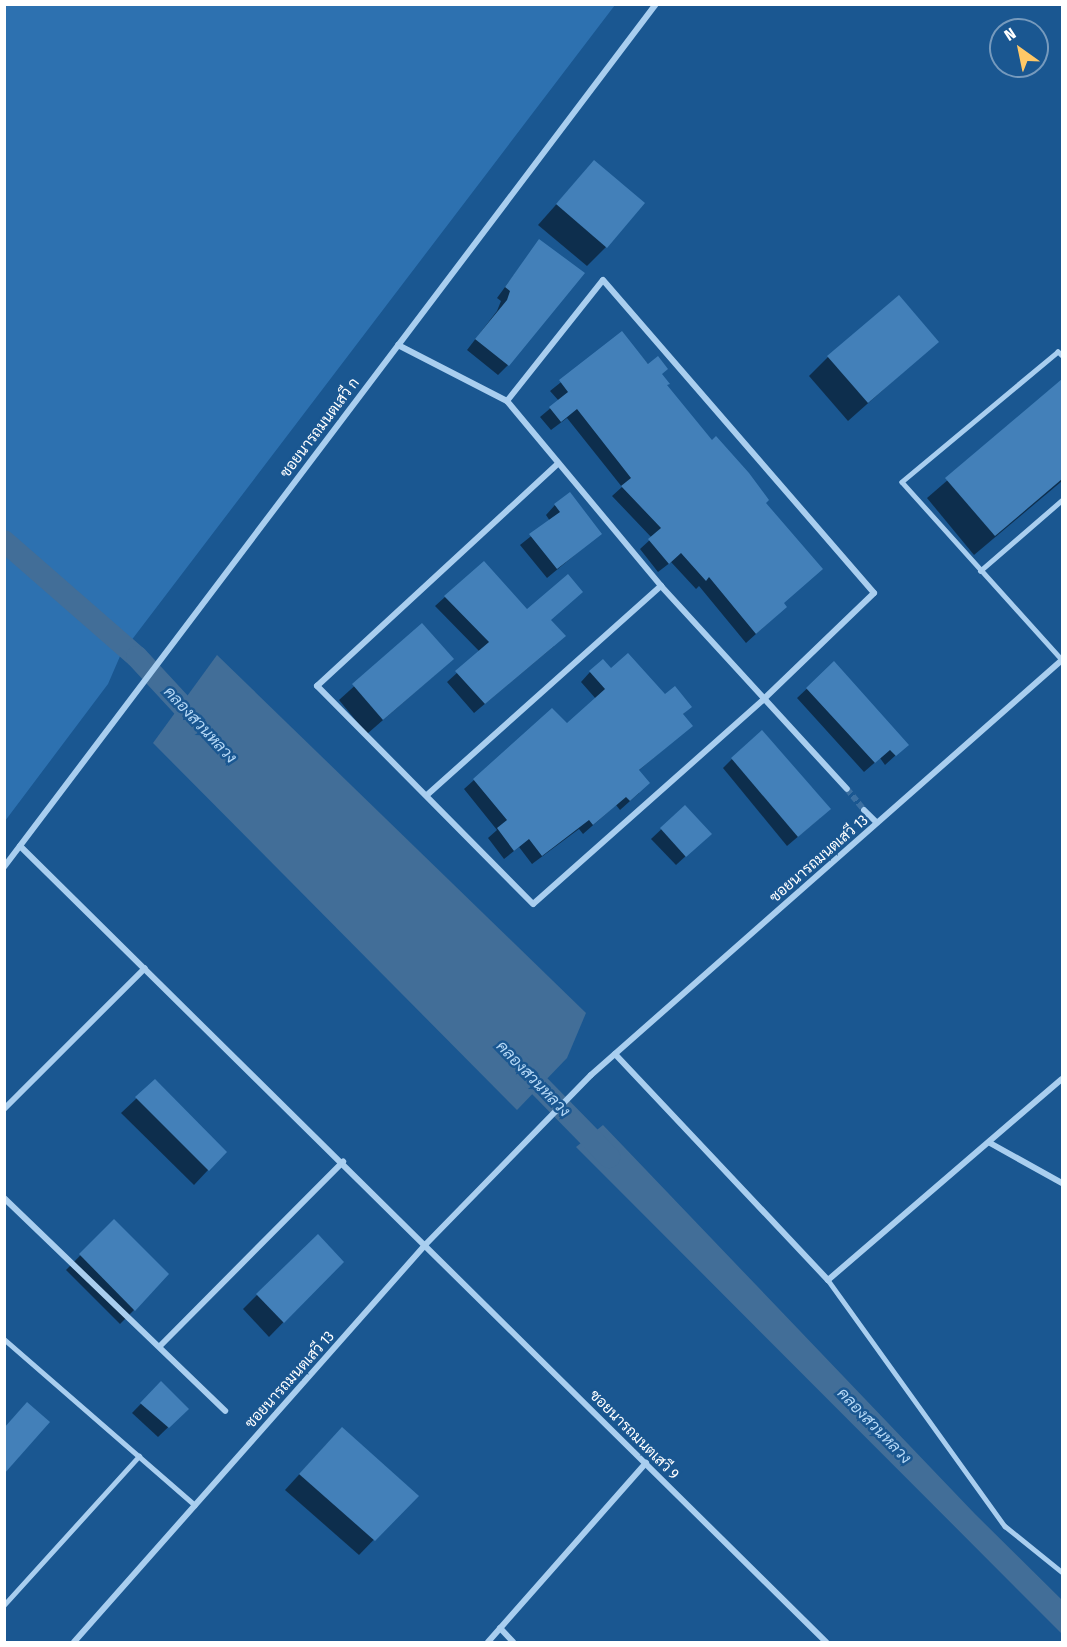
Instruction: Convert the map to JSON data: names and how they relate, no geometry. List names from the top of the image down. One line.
{"streets":{"street":["ซอยนารถมนตเสวี ก","ซอยนารถมนตเสวี 13","ซอยนารถมนตเสวี 9"]},"crossings":[["ซอยนารถมนตเสวี ก","ซอยนารถมนตเสวี 9"],["ซอยนารถมนตเสวี 13","ซอยนารถมนตเสวี 9"]],"water":["คลองสวนหลวง"],"north":"top left"}
